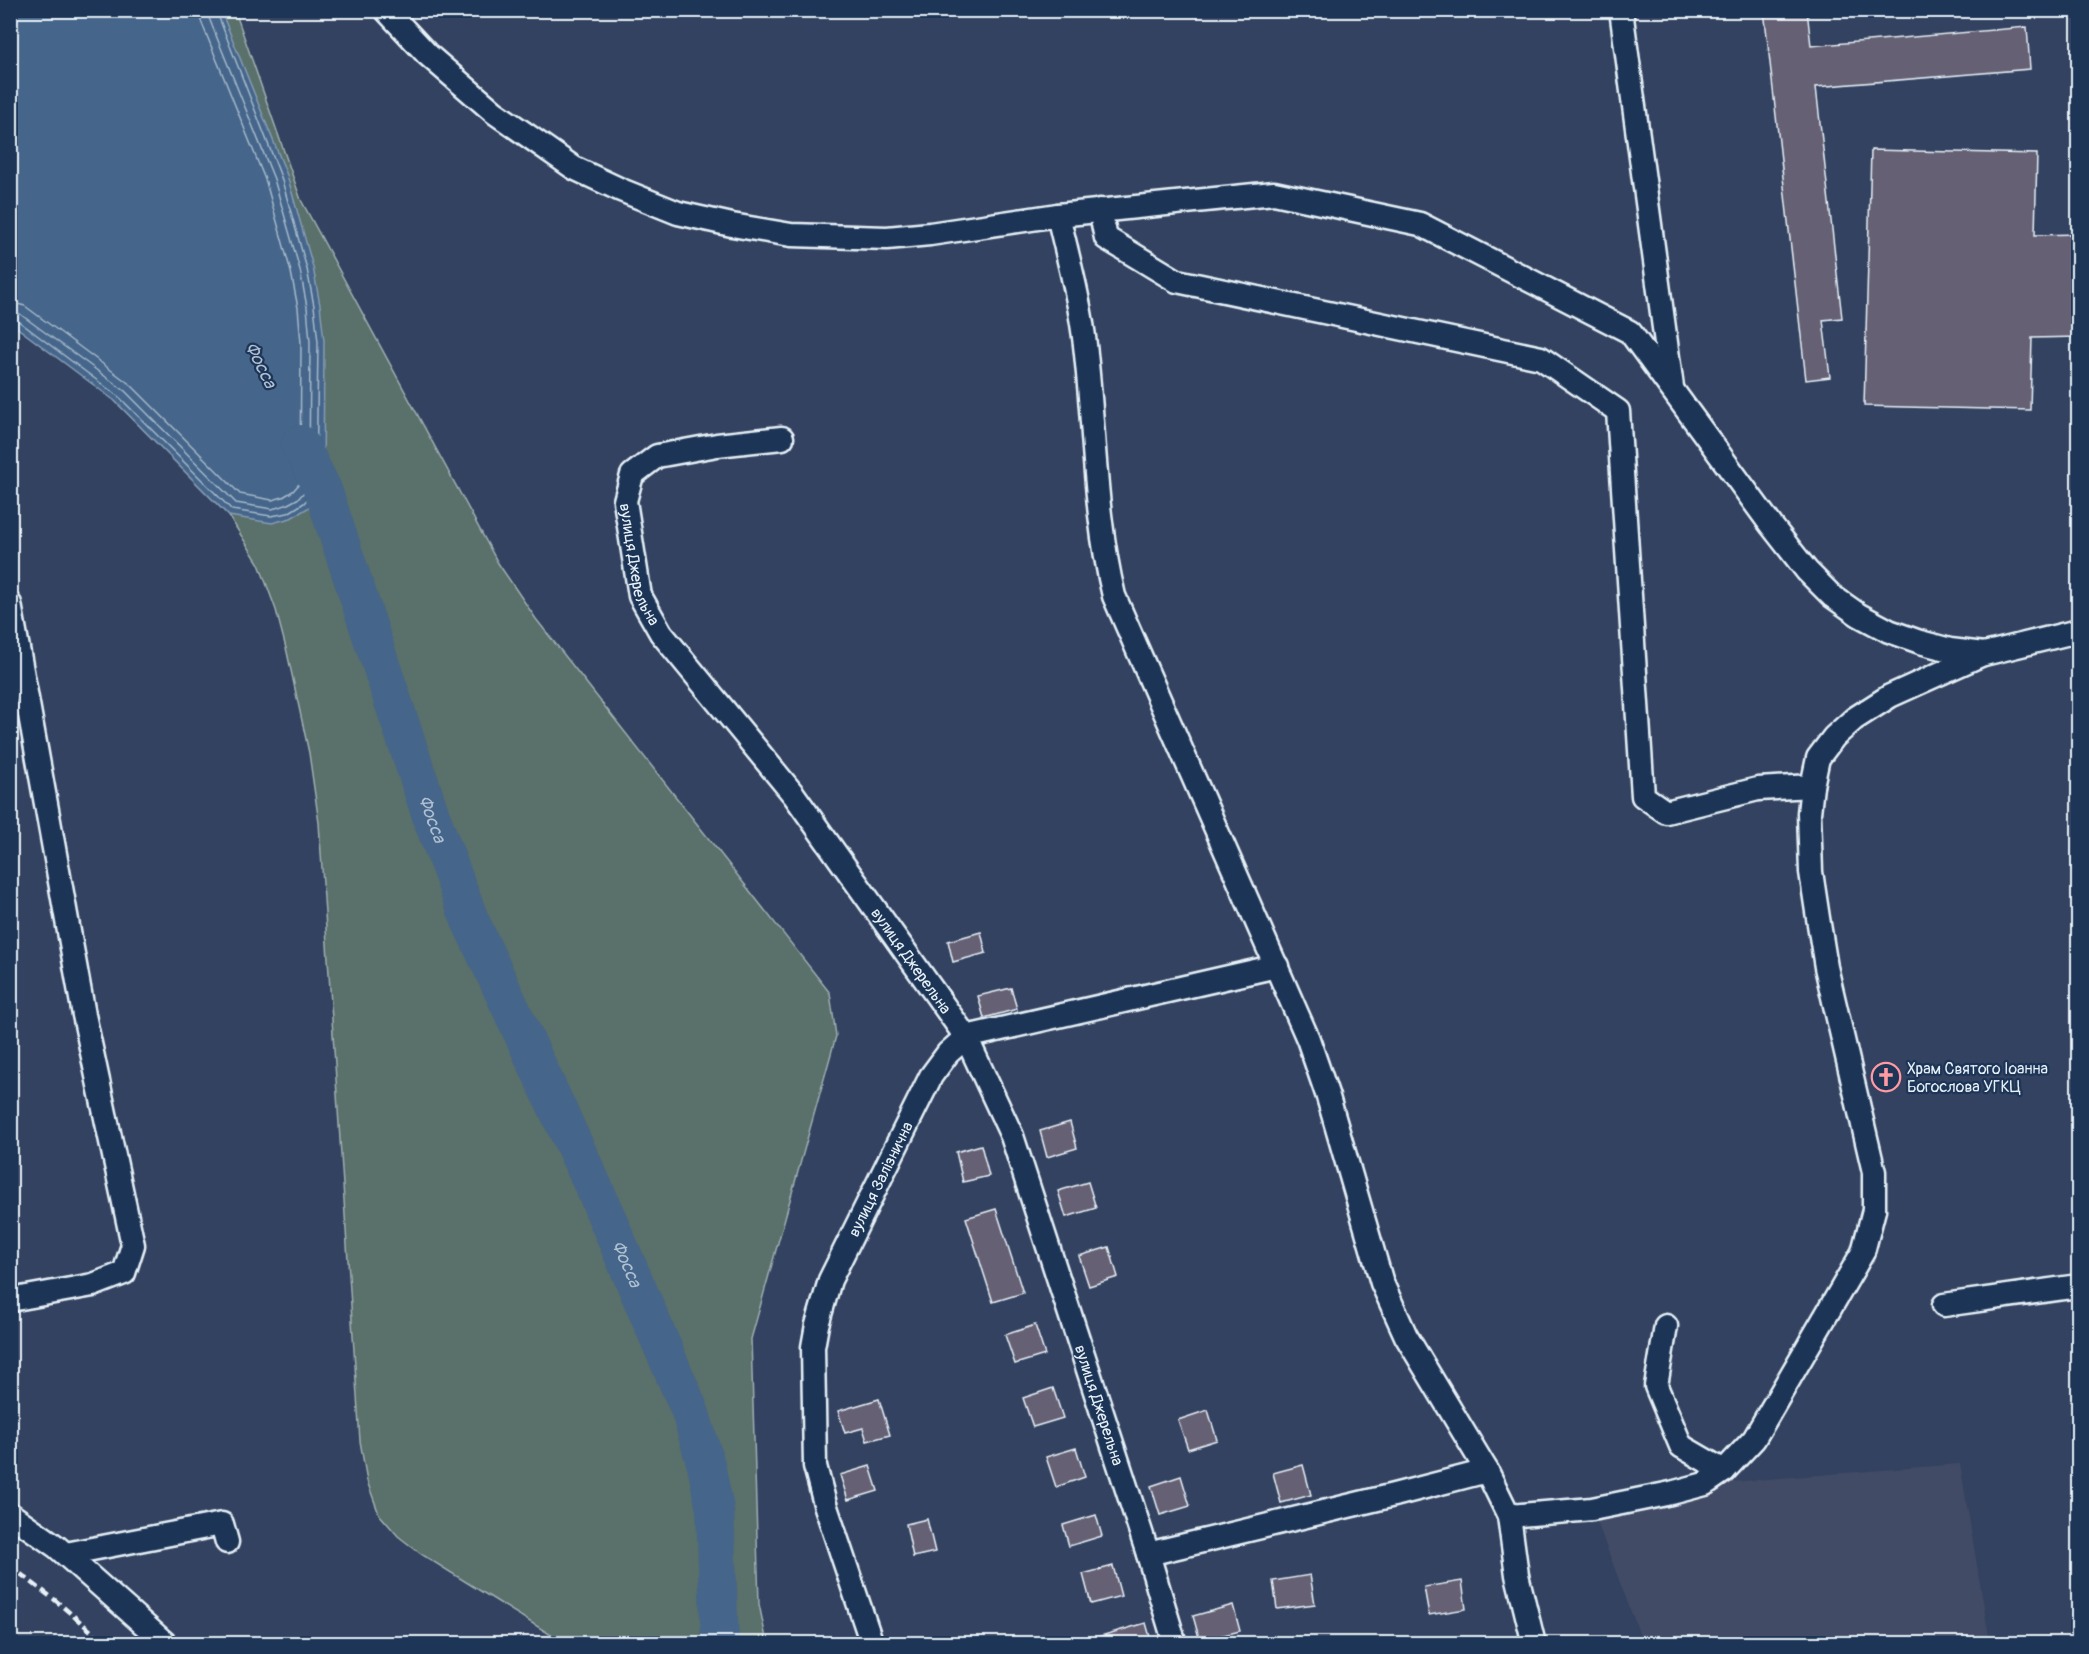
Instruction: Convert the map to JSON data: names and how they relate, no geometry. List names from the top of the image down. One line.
{"streets":{"street":["вулиця Джерельна","вулиця Залізнична"]},"crossings":[["вулиця Джерельна","вулиця Залізнична"]],"water":["Фосса"],"places":{"church":["Храм Святого Іоанна Богослова УГКЦ"]}}
